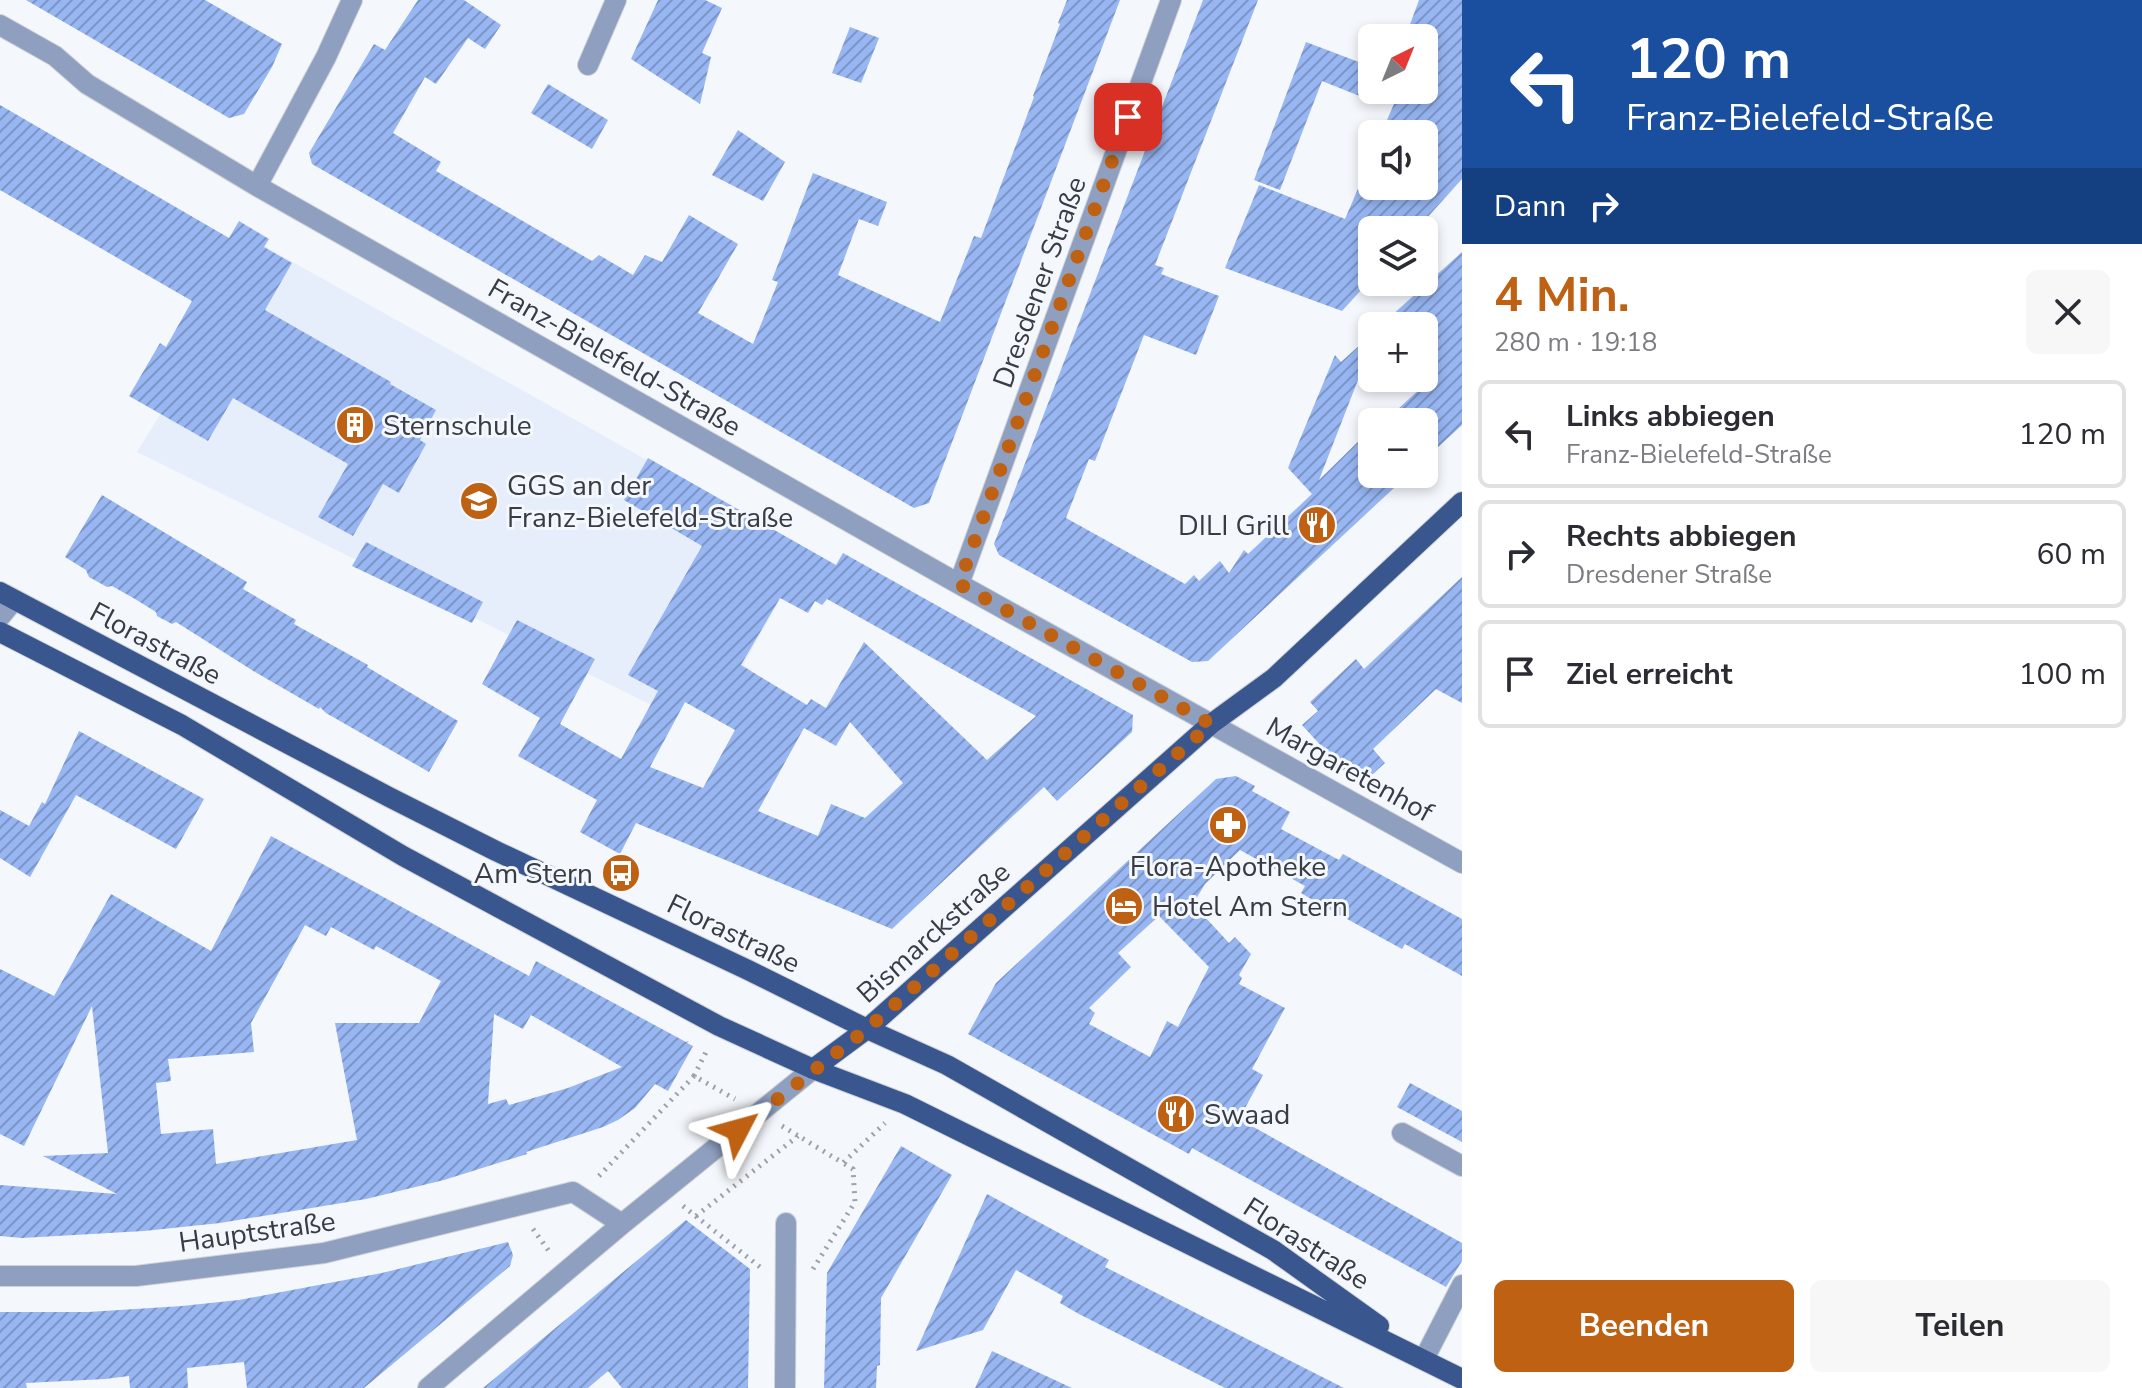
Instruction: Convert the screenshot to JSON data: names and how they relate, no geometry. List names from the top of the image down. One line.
{"streets":{"main road":["Florastraße","Bismarckstraße"],"street":["Dresdener Straße","Franz-Bielefeld-Straße","Margaretenhof","Hauptstraße"]},"crossings":[["Dresdener Straße","Franz-Bielefeld-Straße"],["Franz-Bielefeld-Straße","Margaretenhof"],["Franz-Bielefeld-Straße","Bismarckstraße"],["Florastraße","Bismarckstraße"],["Margaretenhof","Bismarckstraße"],["Bismarckstraße","Hauptstraße"]],"places":{"building":["Sternschule"],"school or university":["GGS an der Franz-Bielefeld-Straße"],"restaurant":["DILI Grill","Swaad"],"pharmacy":["Flora-Apotheke"],"bus stop":["Am Stern"],"hotel":["Hotel Am Stern"]},"north":"top right","page":{"turn":["120 m","Franz-Bielefeld-Straße"],"map_buttons":["+","−"],"then":"Dann","heading":["4 Min.","280 m · 19:18"],"list":[{"name":"Links abbiegen","note":"Franz-Bielefeld-Straße","value":"120 m"},{"name":"Rechts abbiegen","note":"Dresdener Straße","value":"60 m"},{"name":"Ziel erreicht","value":"100 m"}],"buttons":["Beenden","Teilen"]}}
